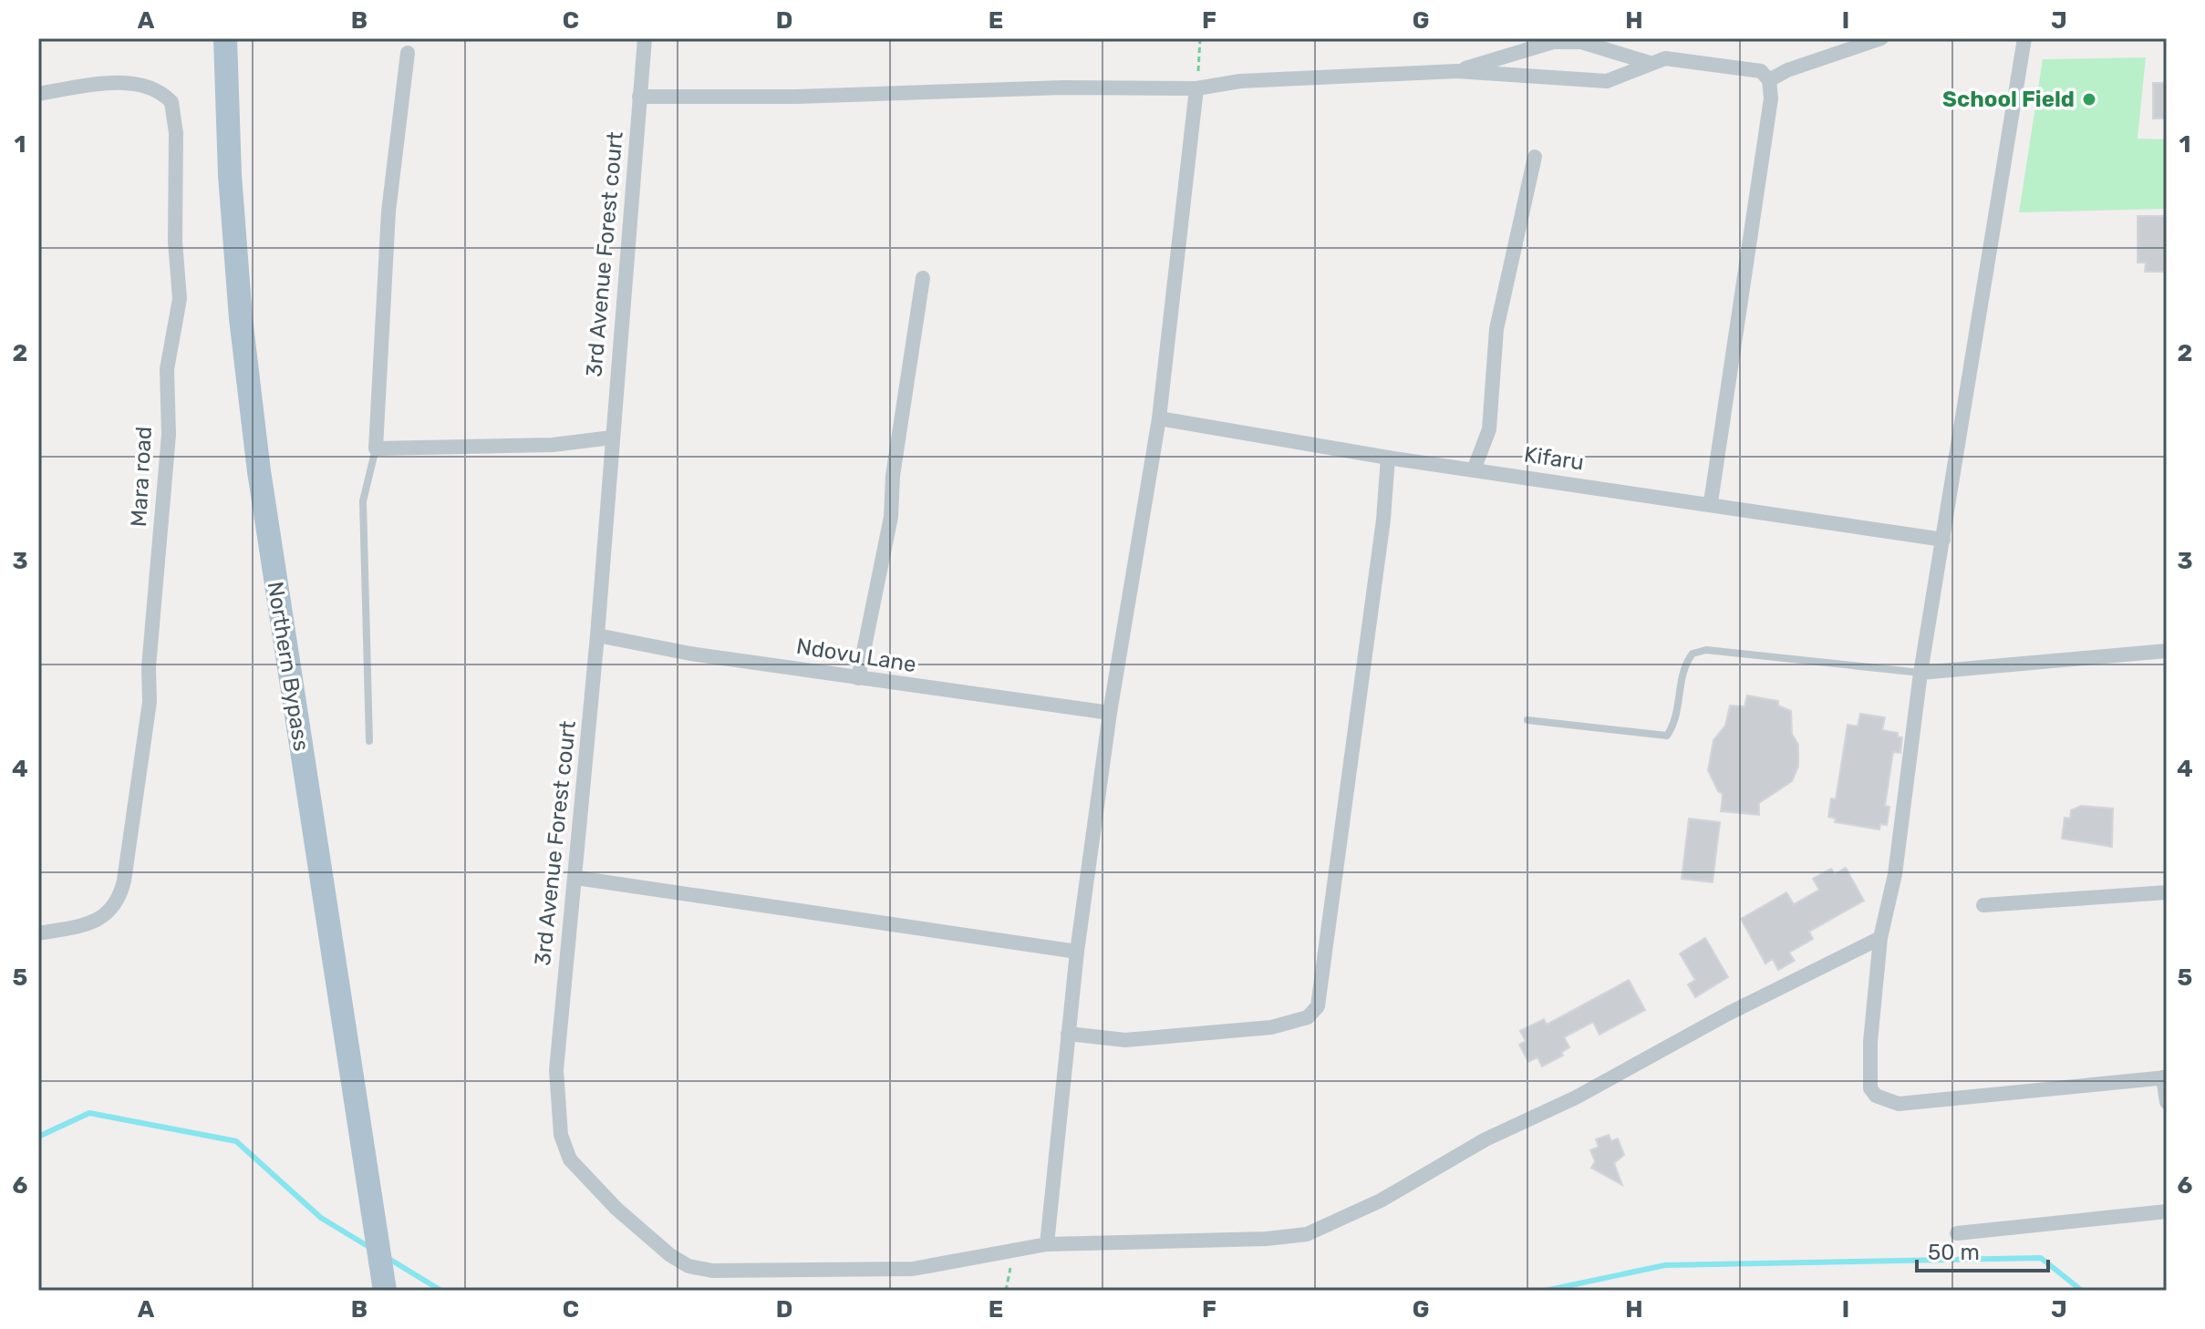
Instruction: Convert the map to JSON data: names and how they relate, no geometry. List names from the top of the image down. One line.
{"streets":{"main road":["Northern Bypass"],"street":["3rd Avenue Forest court","Kifaru","Mara road","Ndovu Lane"]},"crossings":[["3rd Avenue Forest court","Ndovu Lane"]],"places":["School Field"],"scale_bar":"50 m","grid":{"columns":["A","B","C","D","E","F","G","H","I","J"],"rows":["1","2","3","4","5","6"]}}
